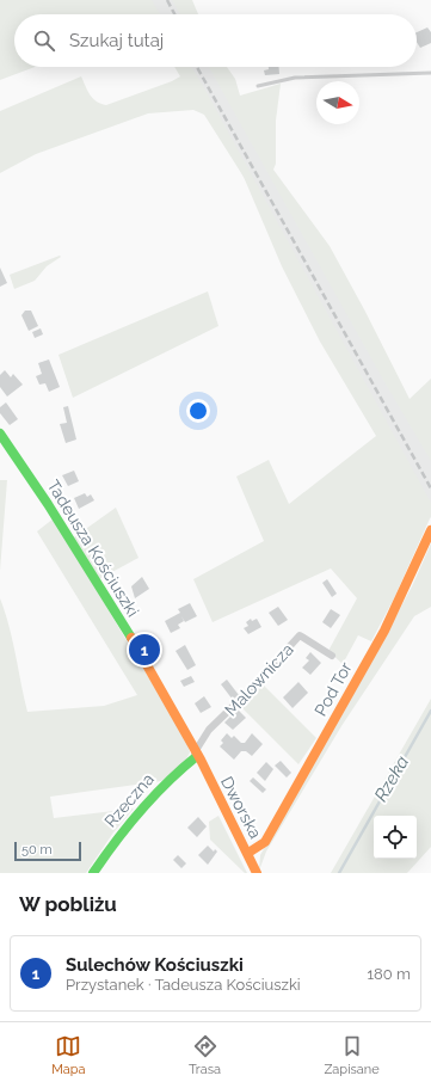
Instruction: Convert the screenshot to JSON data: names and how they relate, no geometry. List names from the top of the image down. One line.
{"streets":{"street":["Tadeusza Kościuszki","Malownicza","Pod Tor","Rzeczna","Dworska"]},"crossings":[["Tadeusza Kościuszki","Malownicza"],["Tadeusza Kościuszki","Rzeczna"],["Tadeusza Kościuszki","Dworska"],["Malownicza","Rzeczna"],["Malownicza","Dworska"],["Pod Tor","Dworska"],["Rzeczna","Dworska"]],"water":["Rzeka"],"scale_bar":"50 m","north":"right","page":{"search":"Szukaj tutaj","pins":"1","scale":"50 m","heading":"W pobliżu","list":[{"mark":"1","name":"Sulechów Kościuszki","note":"Przystanek · Tadeusza Kościuszki","value":"180 m"}],"nav":["Mapa","Trasa","Zapisane"]}}
